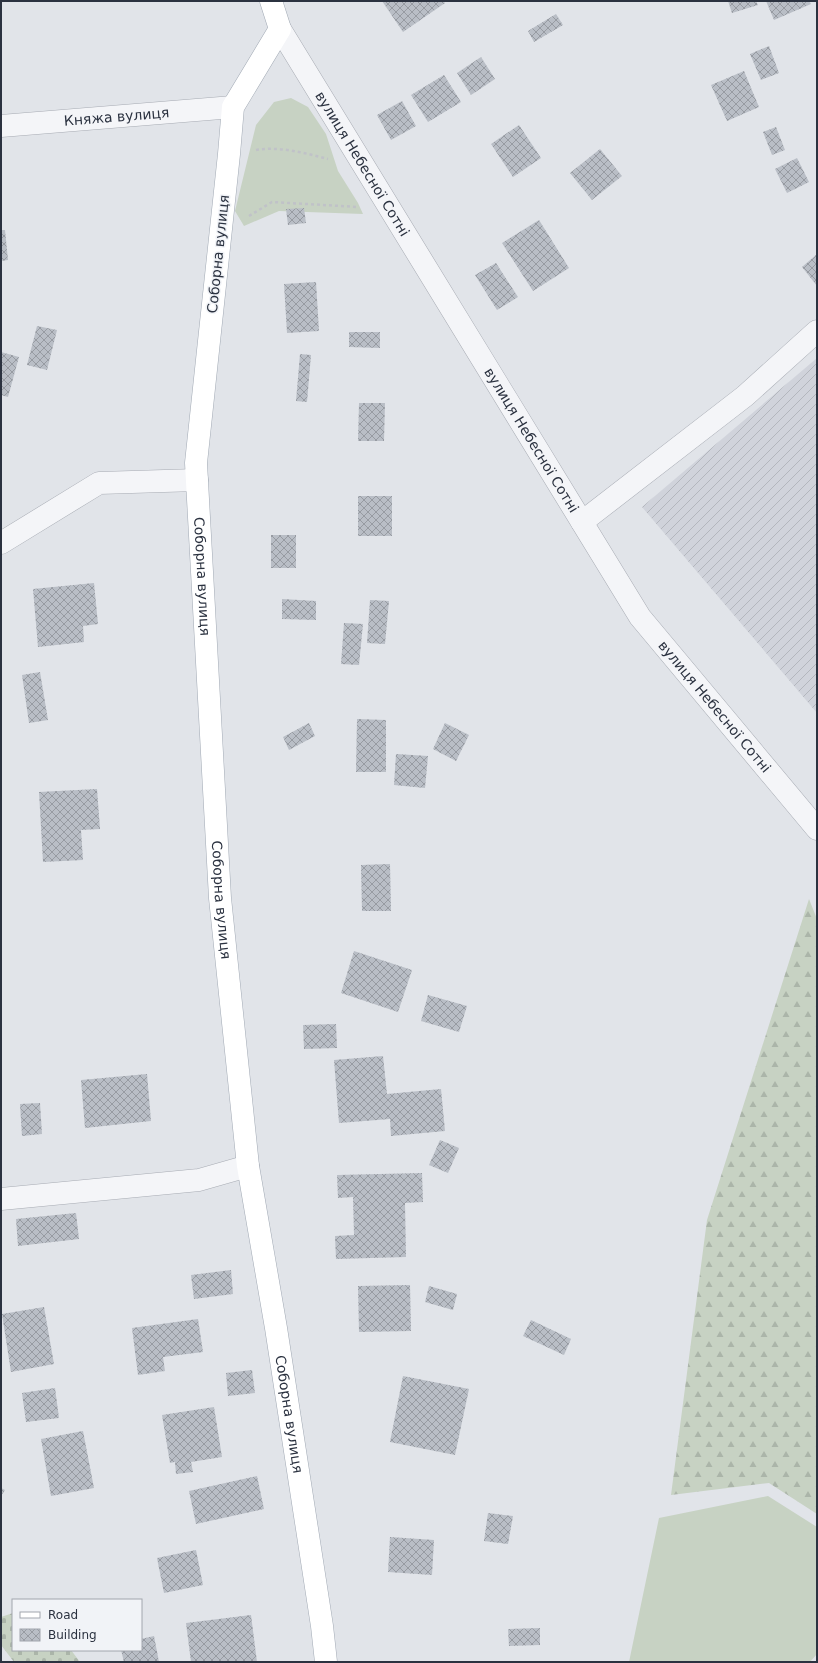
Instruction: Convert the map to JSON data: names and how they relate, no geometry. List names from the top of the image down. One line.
{"streets":{"main road":["Соборна вулиця"],"street":["Княжа вулиця","вулиця Небесної Сотні"]},"crossings":[["Княжа вулиця","Соборна вулиця"],["вулиця Небесної Сотні","Соборна вулиця"]],"legend":["Road","Building"]}
